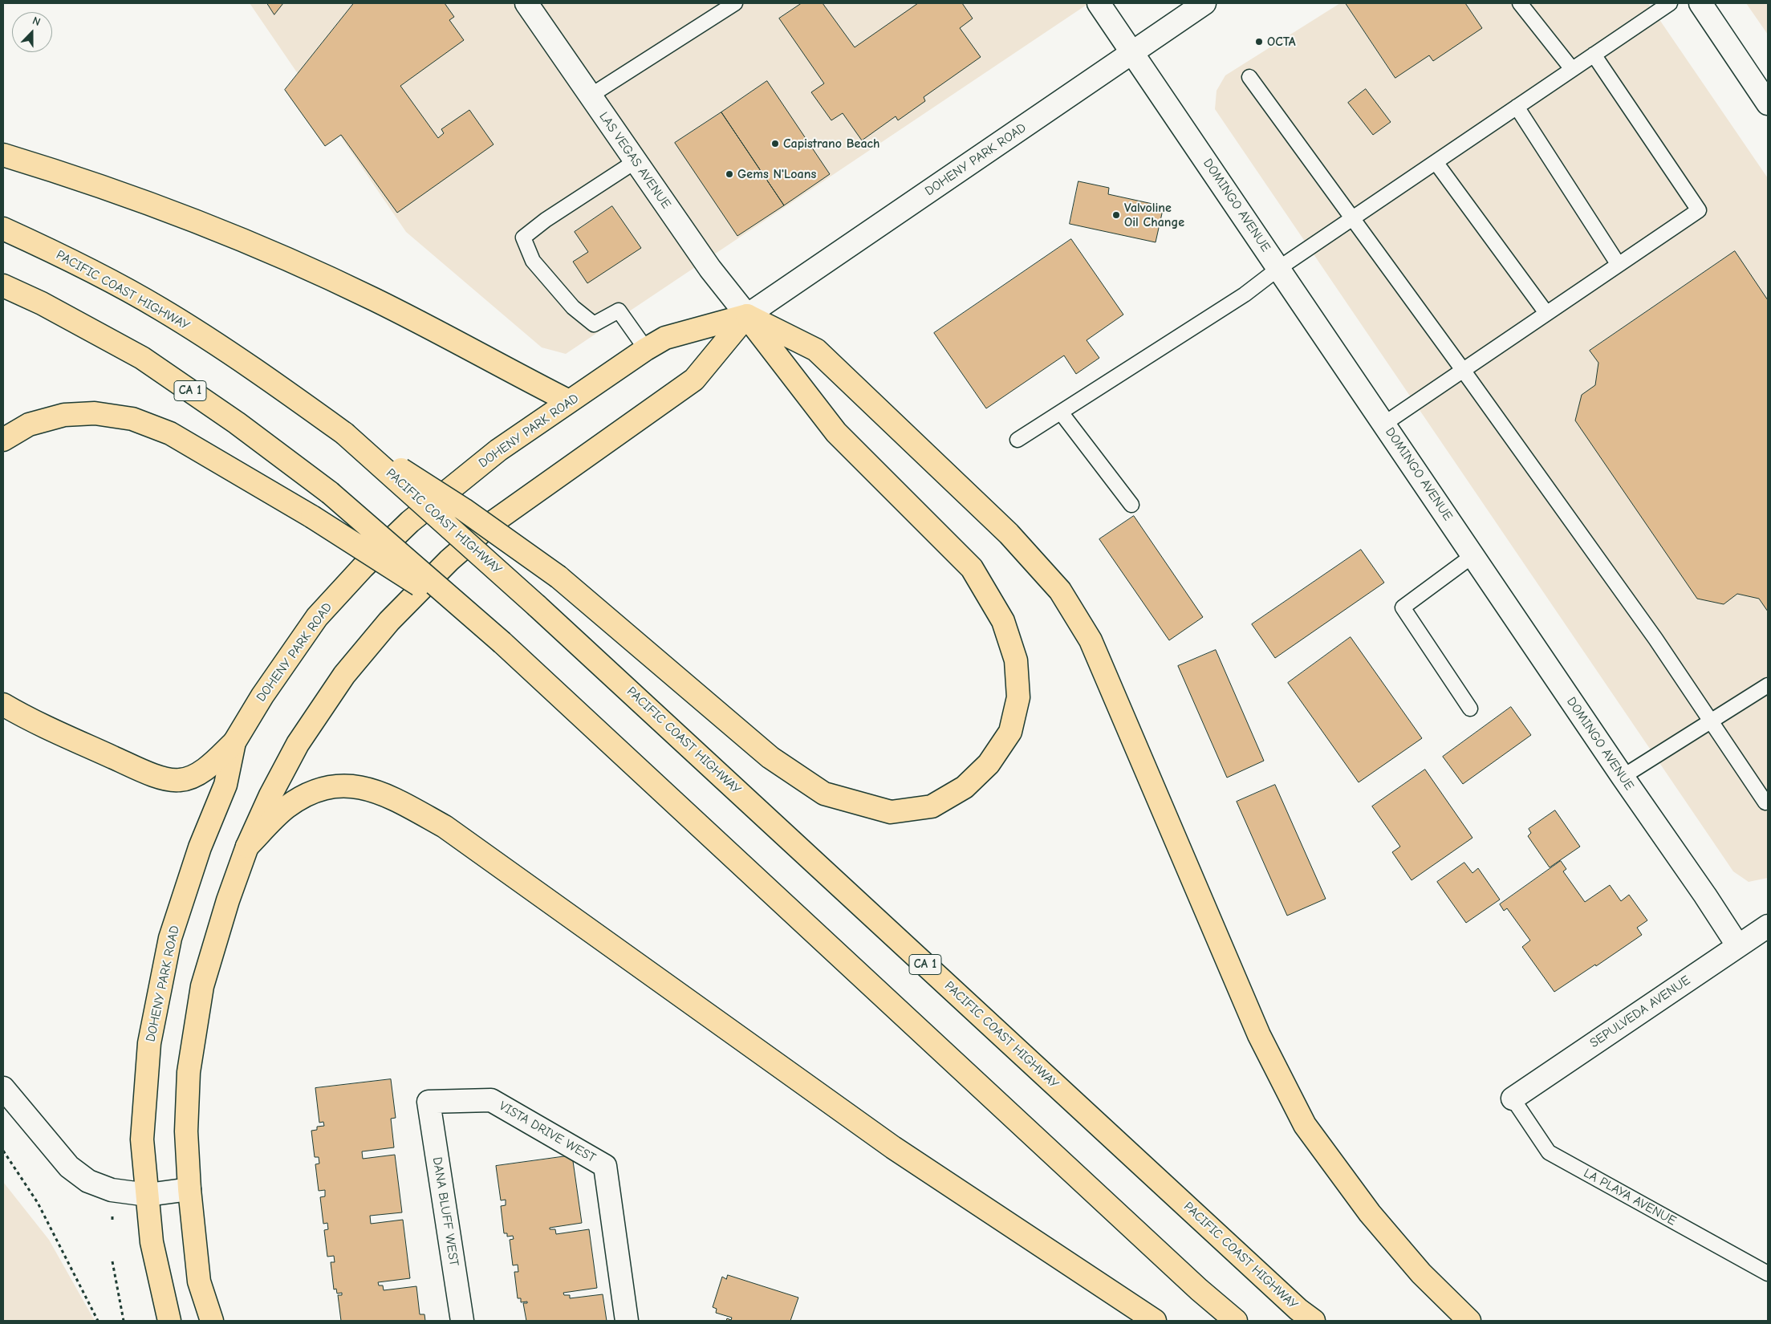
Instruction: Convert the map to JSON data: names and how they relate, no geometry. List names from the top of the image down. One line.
{"streets":{"main road":["DOHENY PARK ROAD","PACIFIC COAST HIGHWAY","CA 1"],"street":["LAS VEGAS AVENUE","DOMINGO AVENUE","SEPULVEDA AVENUE","VISTA DRIVE WEST","DANA BLUFF WEST"],"lane":["LA PLAYA AVENUE"]},"crossings":[["DOHENY PARK ROAD","LAS VEGAS AVENUE"],["DOHENY PARK ROAD","DOMINGO AVENUE"],["DOMINGO AVENUE","SEPULVEDA AVENUE"],["SEPULVEDA AVENUE","LA PLAYA AVENUE"],["VISTA DRIVE WEST","DANA BLUFF WEST"]],"places":["OCTA","Capistrano Beach","Gems N'Loans","Valvoline Oil Change"],"north":"top"}
